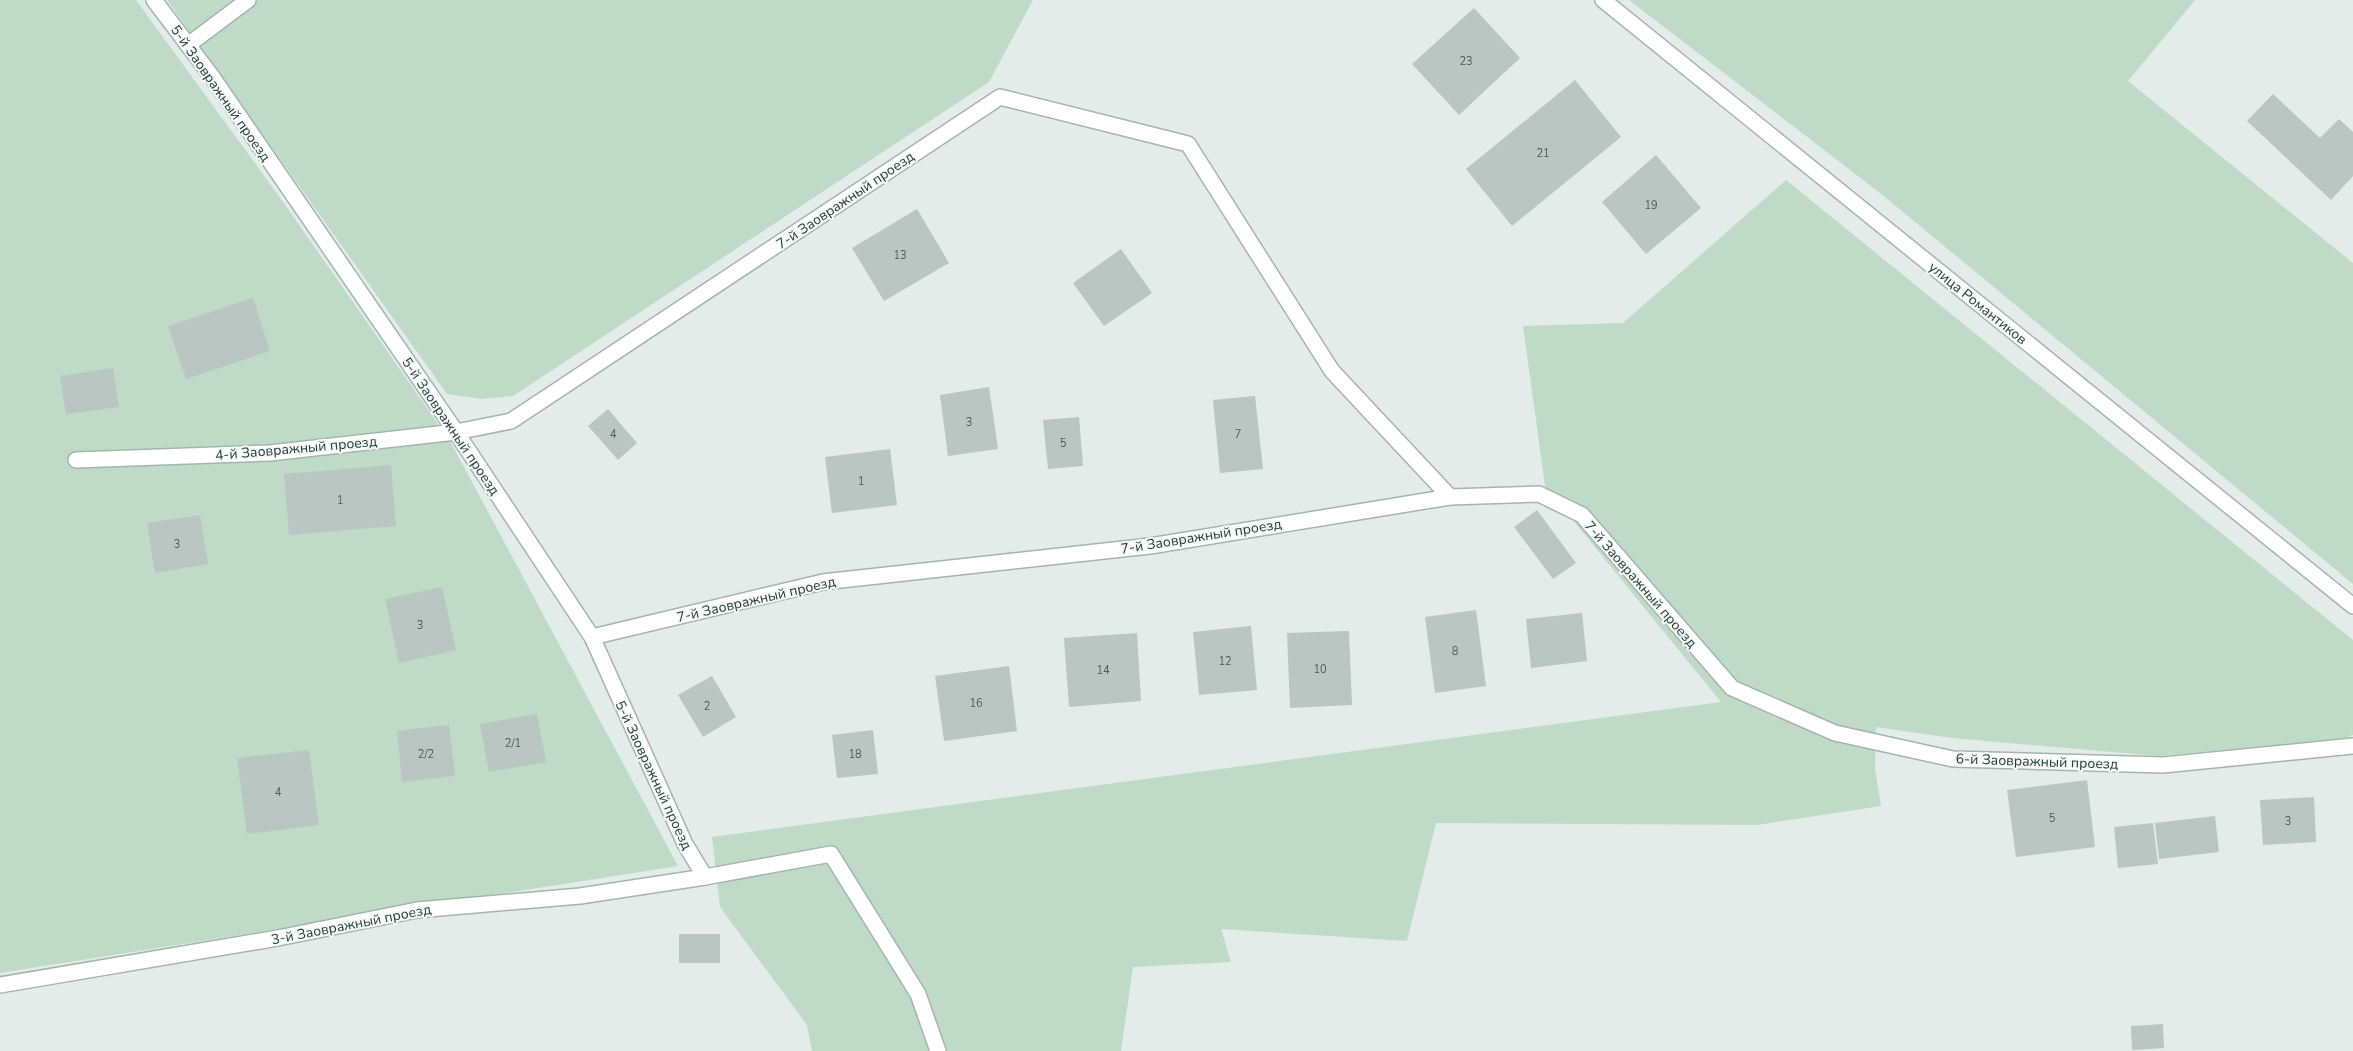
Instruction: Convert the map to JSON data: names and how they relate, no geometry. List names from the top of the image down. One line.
{"streets":{"street":["5-й Заовражный проезд","7-й Заовражный проезд","улица Романтиков","4-й Заовражный проезд","6-й Заовражный проезд","3-й Заовражный проезд"]},"crossings":[["5-й Заовражный проезд","7-й Заовражный проезд"],["5-й Заовражный проезд","4-й Заовражный проезд"],["5-й Заовражный проезд","3-й Заовражный проезд"],["7-й Заовражный проезд","4-й Заовражный проезд"],["7-й Заовражный проезд","6-й Заовражный проезд"]],"house_numbers":["23","21","19","13","3","4","7","5","1","1","3","3","8","12","10","14","16","2","2/1","2/2","18","4","5","3"]}
